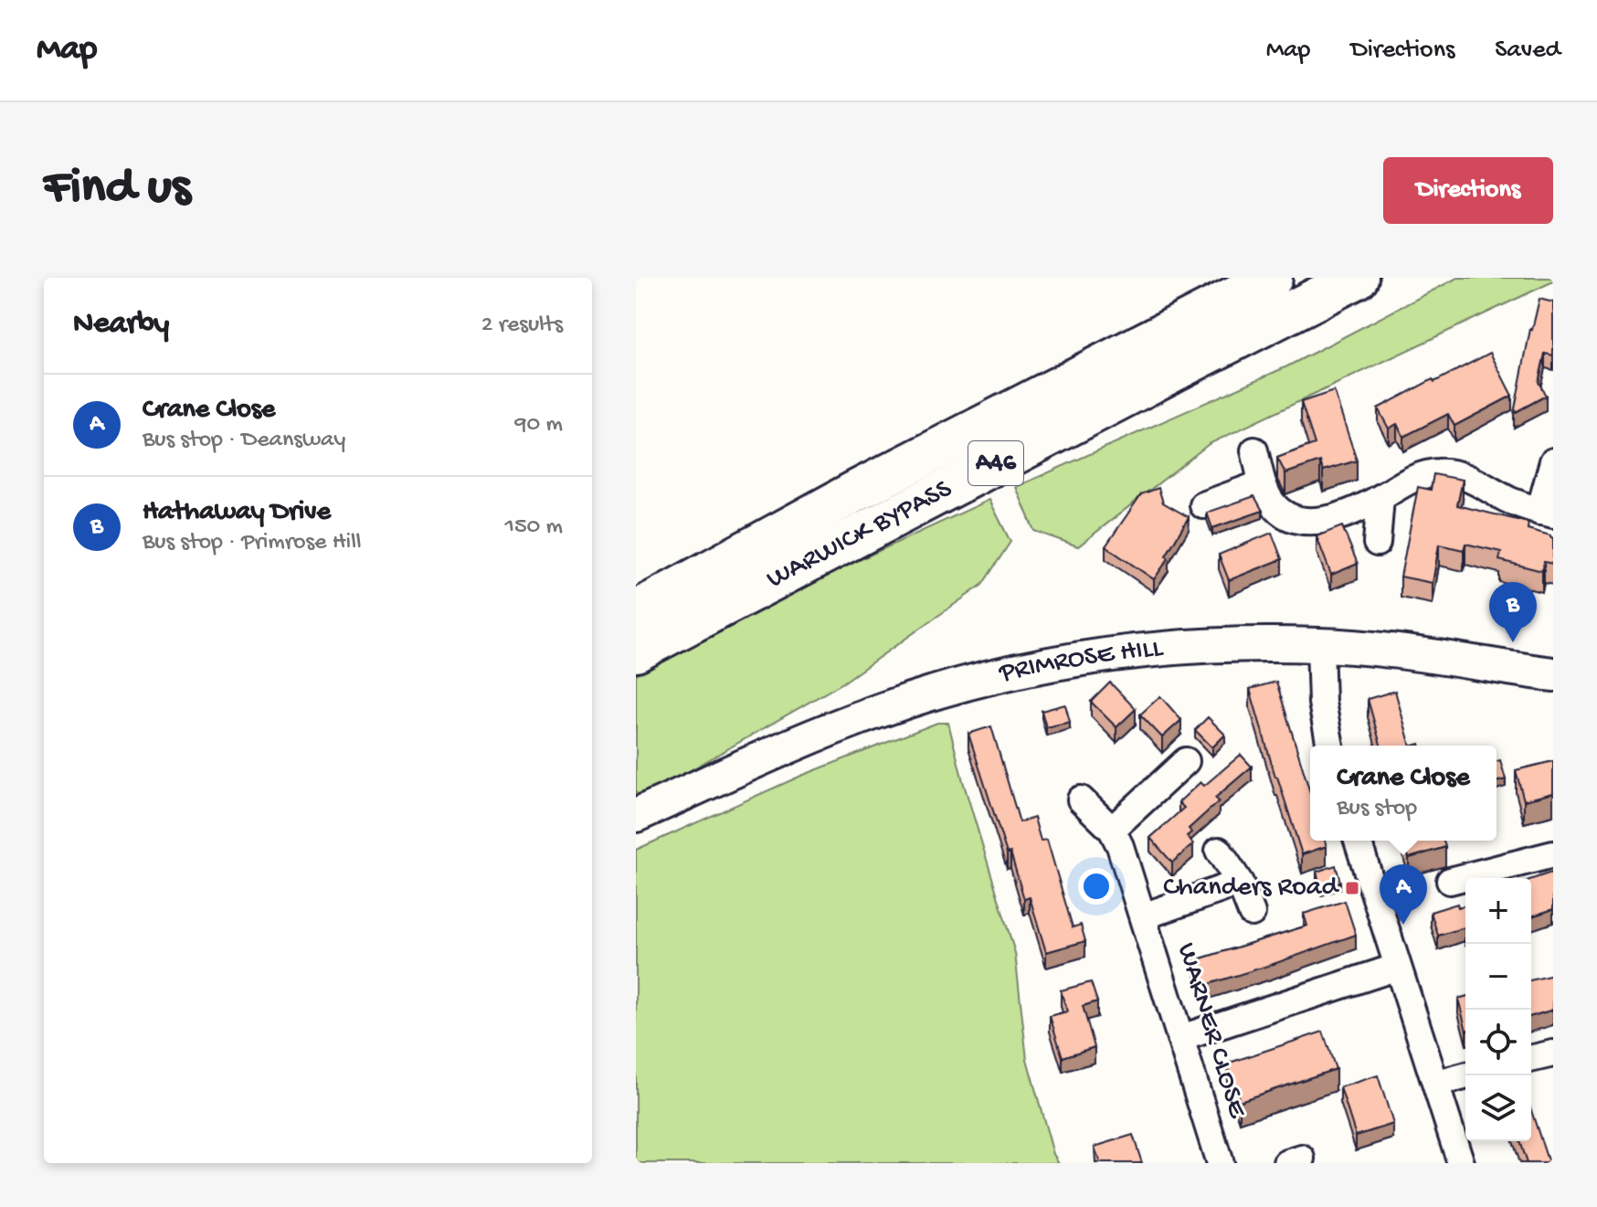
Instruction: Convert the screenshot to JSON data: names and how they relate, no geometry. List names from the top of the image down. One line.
{"streets":{"highway":["A46","WARWICK BYPASS"],"street":["PRIMROSE HILL","WARNER CLOSE"]},"places":{"transit":["Chanders Road"]},"page":{"header":"Map","nav":["Map","Directions","Saved"],"buttons":"Directions","title":"Find us","heading":["Nearby","2 results"],"list":[{"mark":"A","name":"Crane Close","note":"Bus stop · Deansway","value":"90 m"},{"mark":"B","name":"Hathaway Drive","note":"Bus stop · Primrose Hill","value":"150 m"}],"pins":["B","A"],"popup":["Crane Close","Bus stop"],"map_buttons":["+","−"]}}
